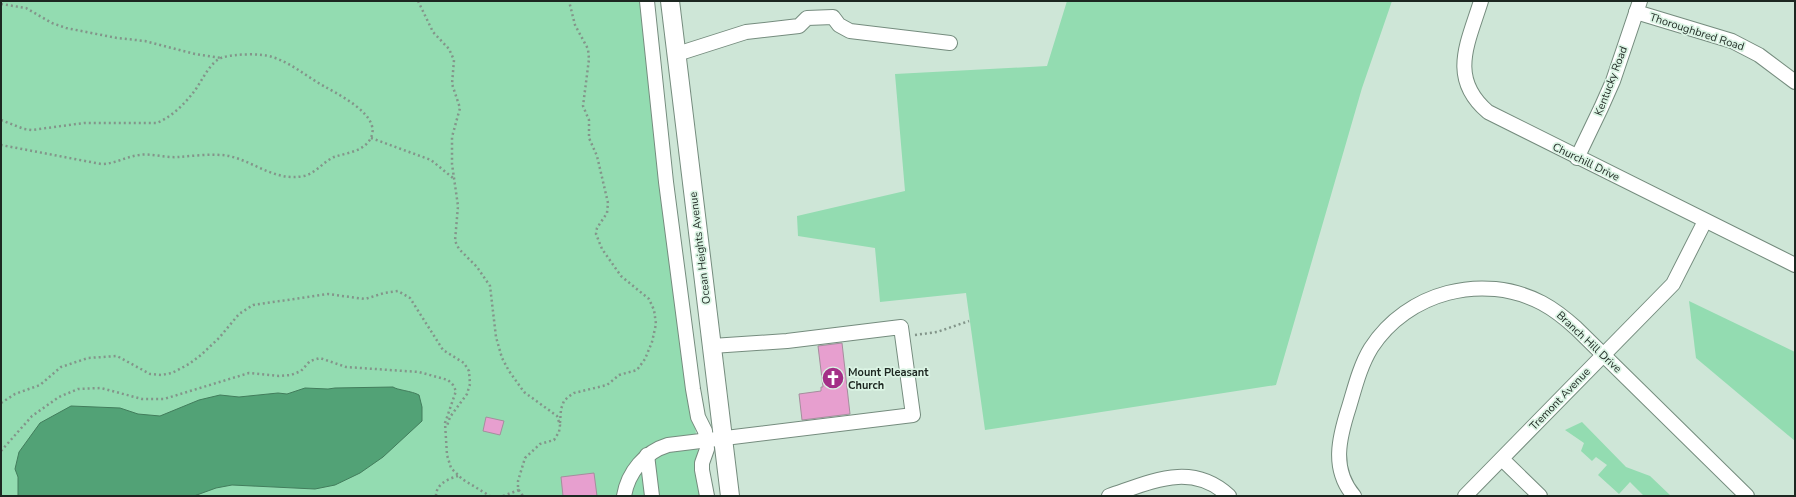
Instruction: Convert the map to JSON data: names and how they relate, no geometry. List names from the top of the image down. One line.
{"streets":{"main road":["Ocean Heights Avenue"],"street":["Thoroughbred Road","Kentucky Road","Churchill Drive","Branch Hill Drive","Tremont Avenue"]},"crossings":[["Thoroughbred Road","Kentucky Road"],["Kentucky Road","Churchill Drive"],["Churchill Drive","Tremont Avenue"],["Branch Hill Drive","Tremont Avenue"]],"places":{"church":["Mount Pleasant Church"]}}
